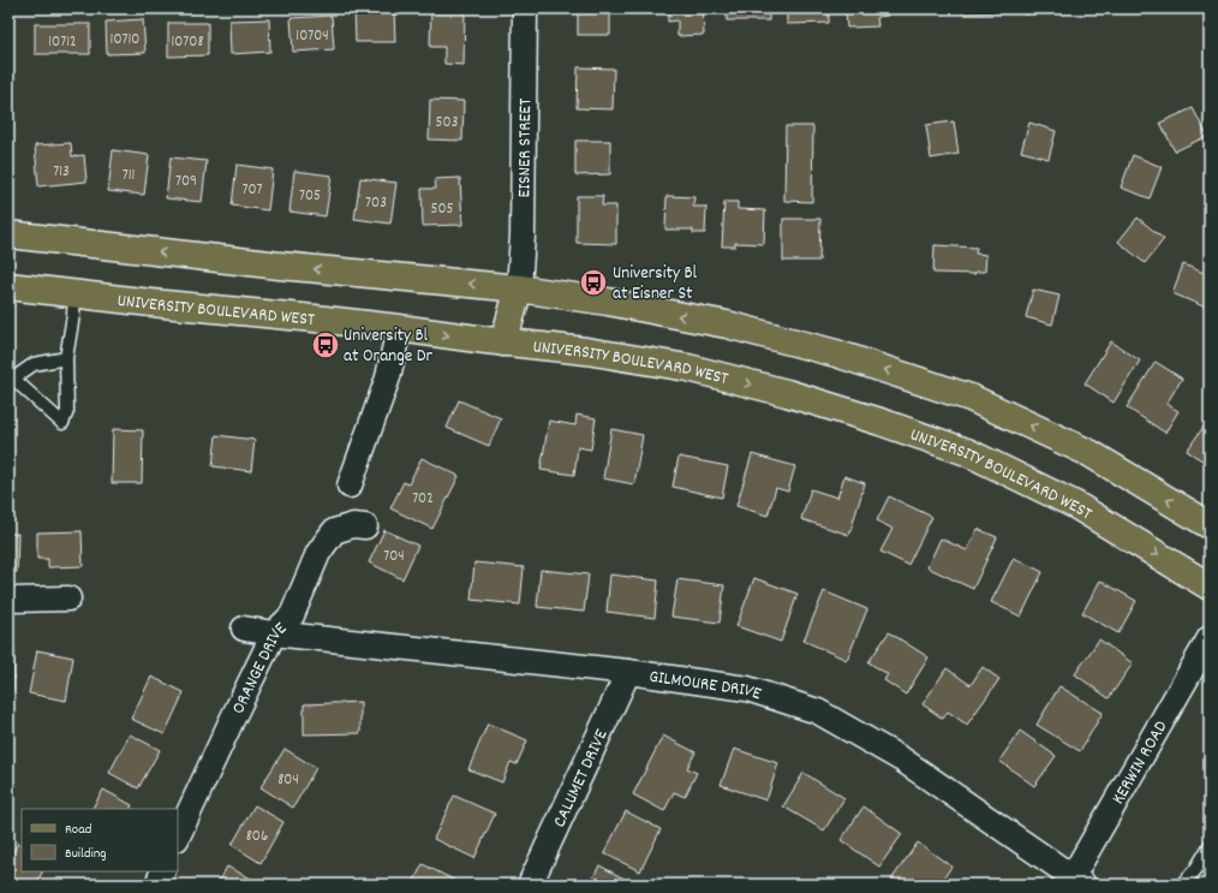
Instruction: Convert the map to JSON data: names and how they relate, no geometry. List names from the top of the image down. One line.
{"streets":{"main road":["UNIVERSITY BOULEVARD WEST"],"street":["EISNER STREET","ORANGE DRIVE","GILMOURE DRIVE","KERWIN ROAD","CALUMET DRIVE"]},"crossings":[["ORANGE DRIVE","GILMOURE DRIVE"],["GILMOURE DRIVE","KERWIN ROAD"],["GILMOURE DRIVE","CALUMET DRIVE"]],"places":{"bus stop":["University Bl at Eisner St","University Bl at Orange Dr"]},"house_numbers":["10704","10710","10712","10708","503","713","711","709","707","705","703","505","702","704","804","806"],"legend":["Road","Building"]}
